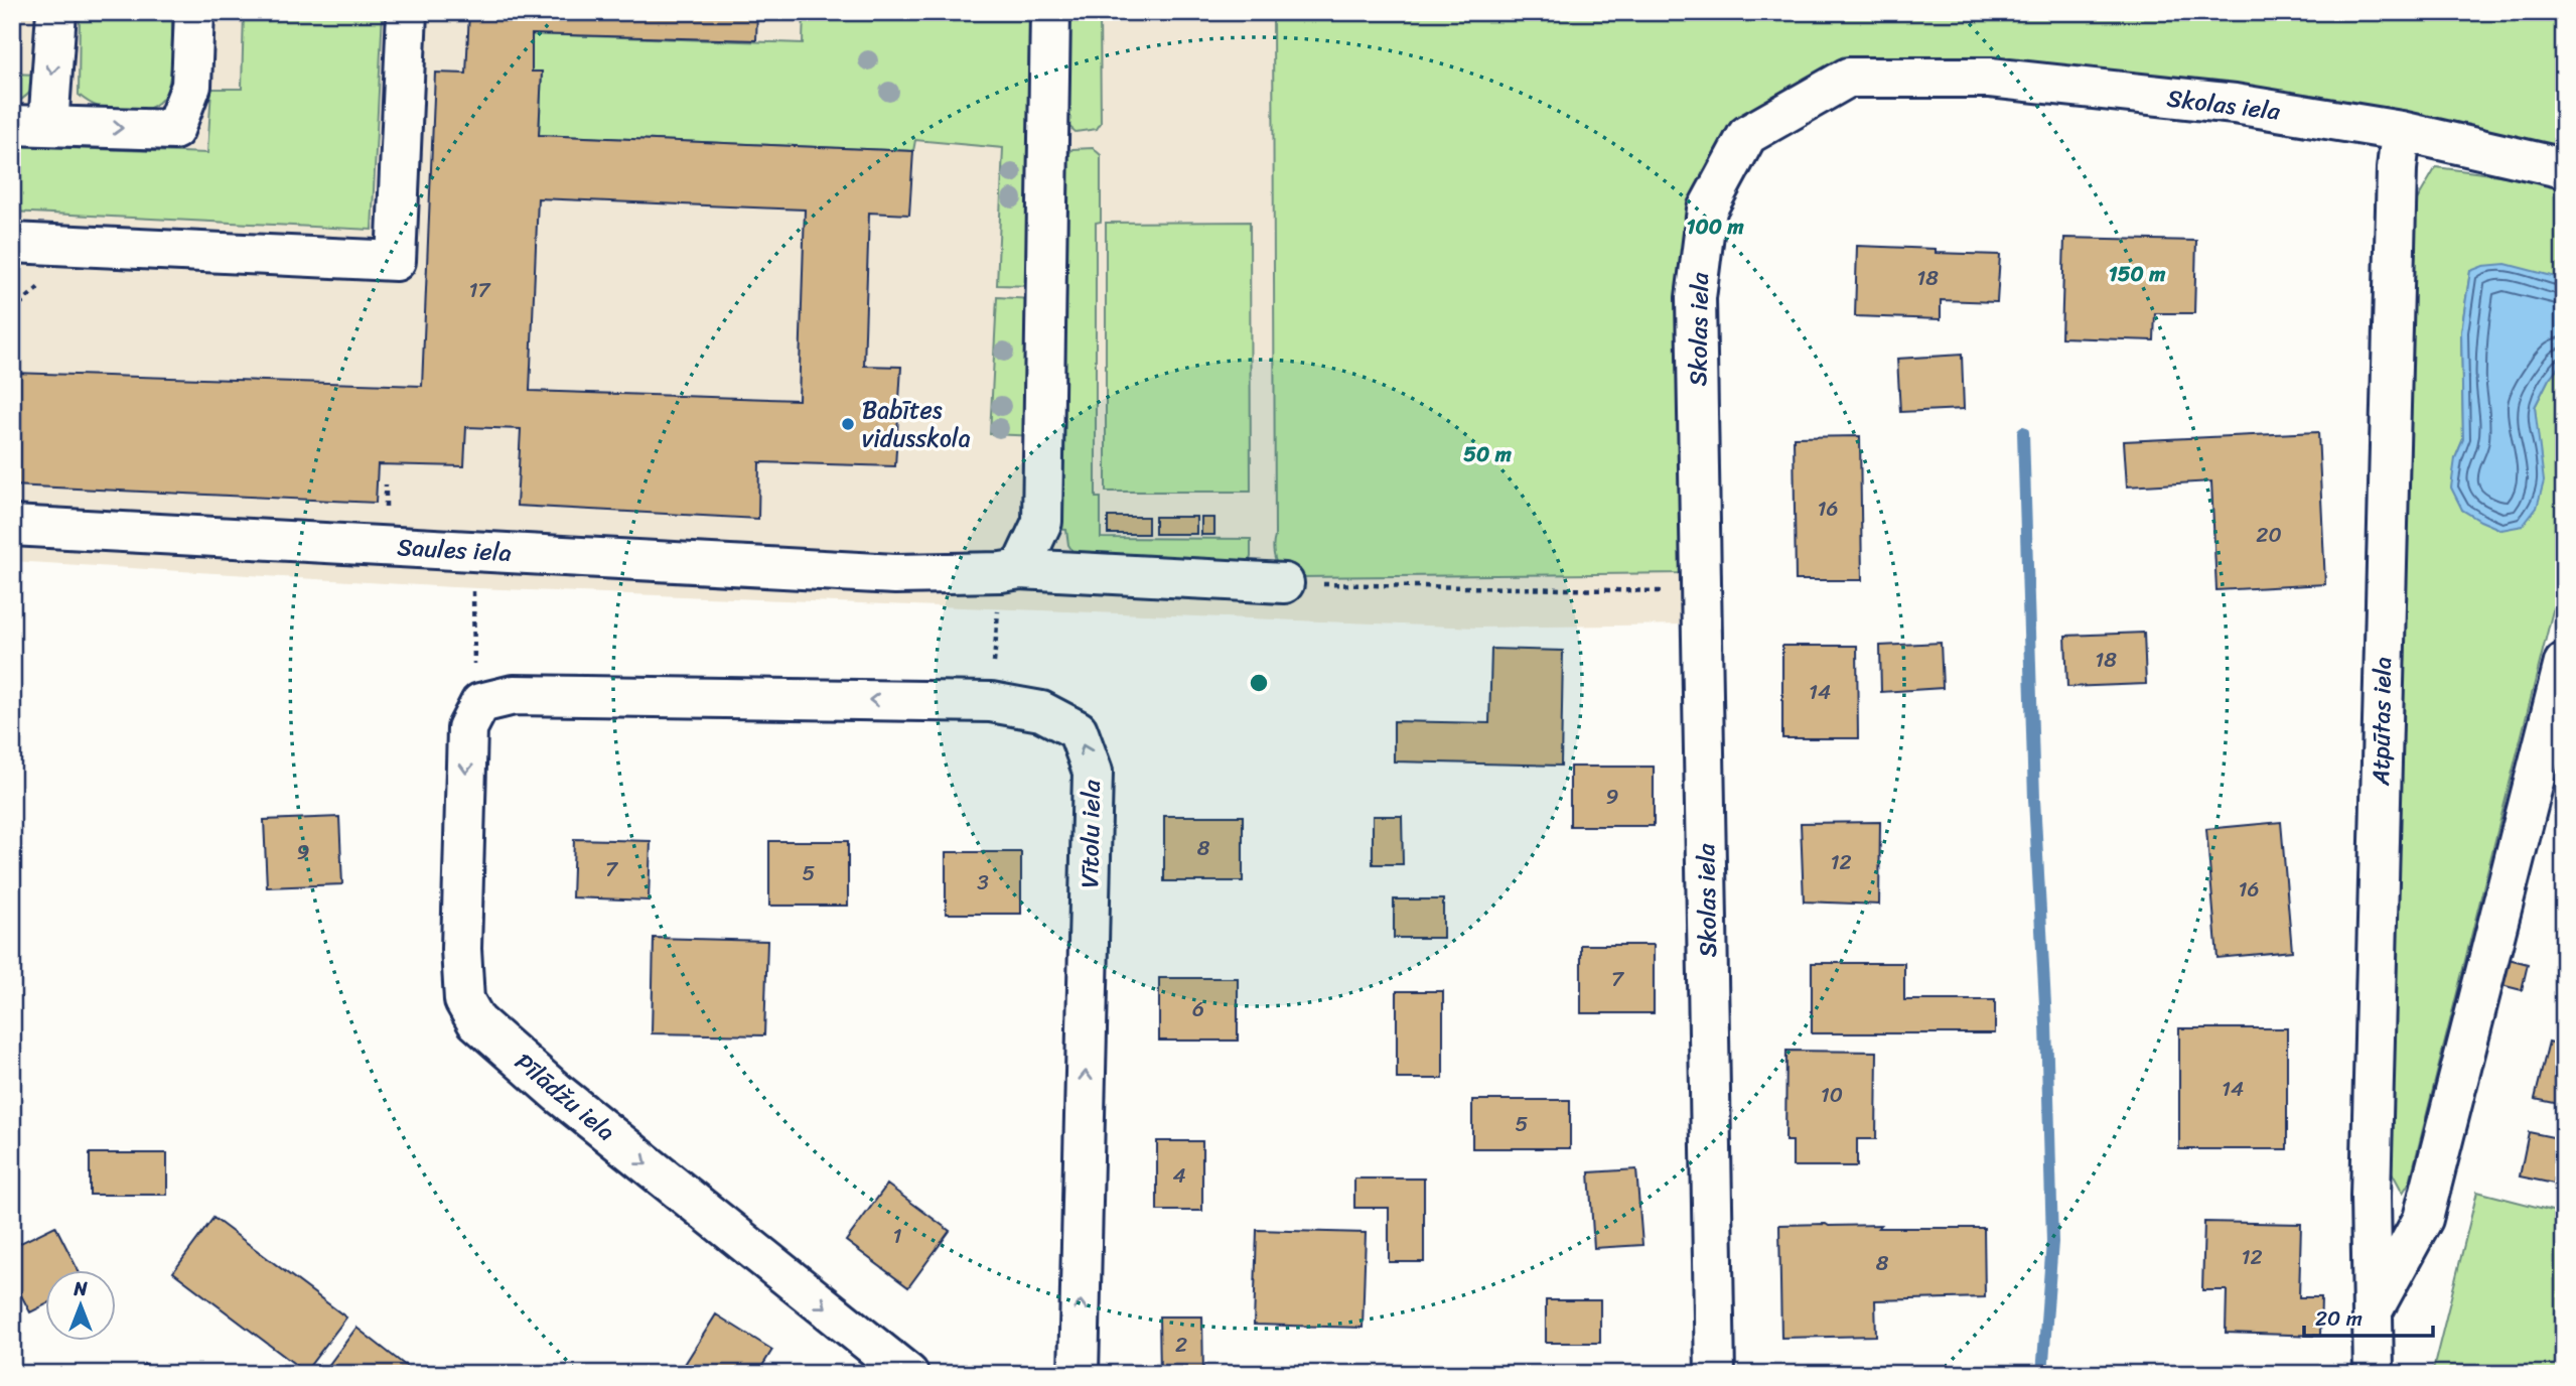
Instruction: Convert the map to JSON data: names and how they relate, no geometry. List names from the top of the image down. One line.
{"streets":{"street":["Skolas iela","Saules iela","Atpūtas iela","Vītolu iela","Pīlādžu iela"]},"crossings":[["Skolas iela","Atpūtas iela"],["Vītolu iela","Pīlādžu iela"]],"one_way":["Pīlādžu iela"],"places":["Babītes vidusskola"],"house_numbers":["18","17","16","20","18","14","9","8","9","12","7","5","3","16","7","6","14","10","5","4","1","12","8","2"],"scale_bar":"20 m","north":"top","rings":["100 m","150 m","50 m"]}
